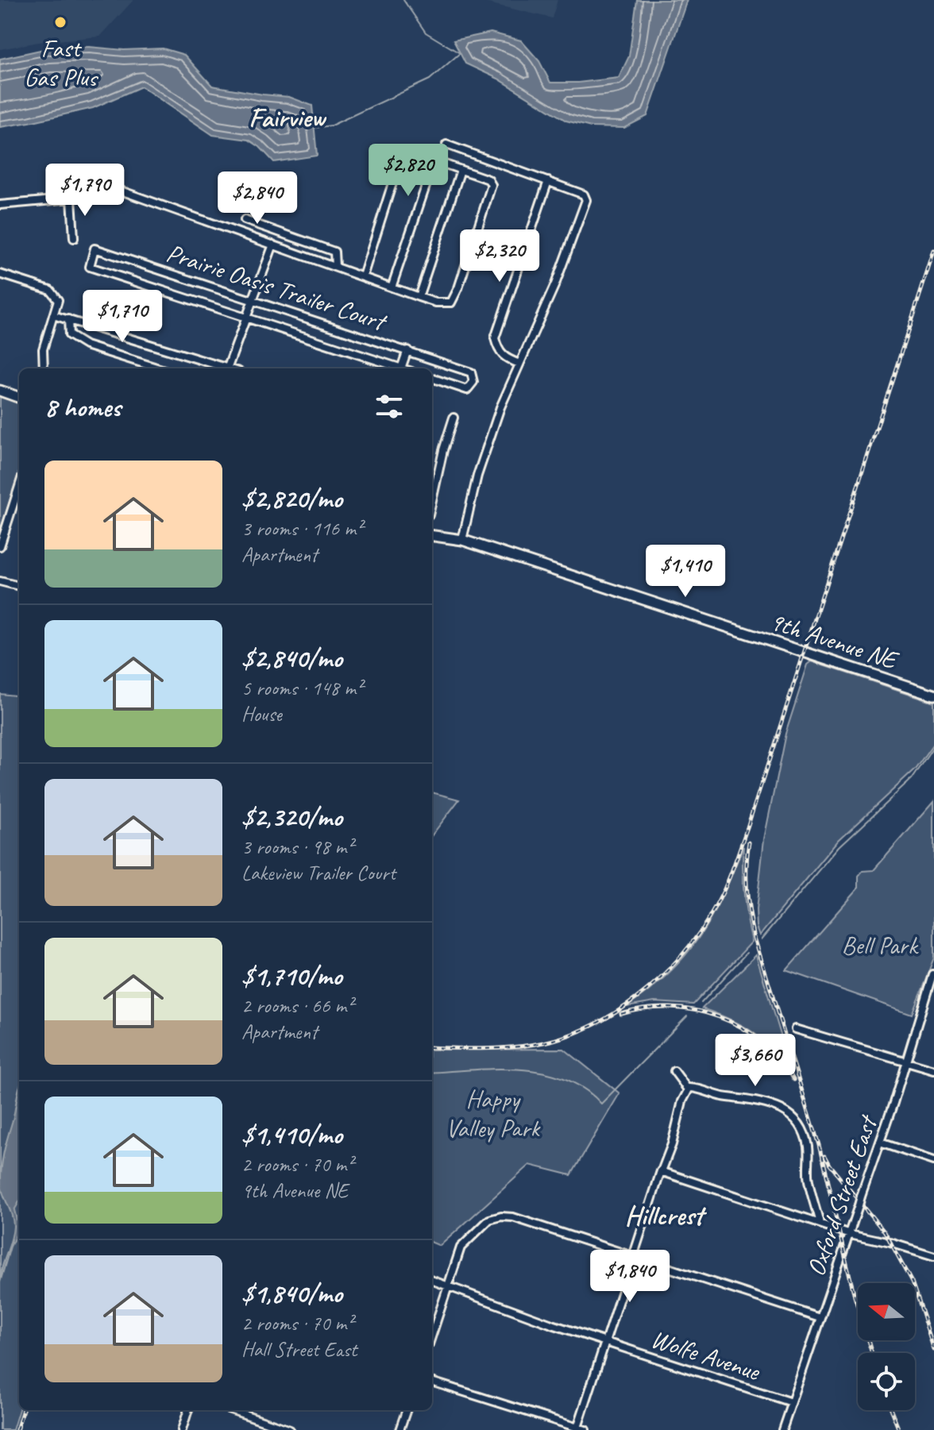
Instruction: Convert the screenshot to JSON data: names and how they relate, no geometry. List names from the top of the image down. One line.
{"streets":{"street":["Prairie Oasis Trailer Court","9th Avenue NE","Oxford Street East","Wolfe Avenue"]},"crossings":[["Oxford Street East","Wolfe Avenue"]],"districts":["Fairview","Hillcrest"],"parks":["Bell Park","Happy Valley Park"],"places":["Fast Gas Plus"],"north":"left","page":{"price":["$2,820","$1,790","$2,840","$2,320","$1,710","$1,410","$3,660","$1,840"],"heading":"8 homes","list":[{"name":"$2,820/mo","note":"3 rooms · 116 m² · Apartment"},{"name":"$2,840/mo","note":"5 rooms · 148 m² · House"},{"name":"$2,320/mo","note":"3 rooms · 98 m² · Lakeview Trailer Court"},{"name":"$1,710/mo","note":"2 rooms · 66 m² · Apartment"},{"name":"$1,410/mo","note":"2 rooms · 70 m² · 9th Avenue NE"},{"name":"$1,840/mo","note":"2 rooms · 70 m² · Hall Street East"}]}}
